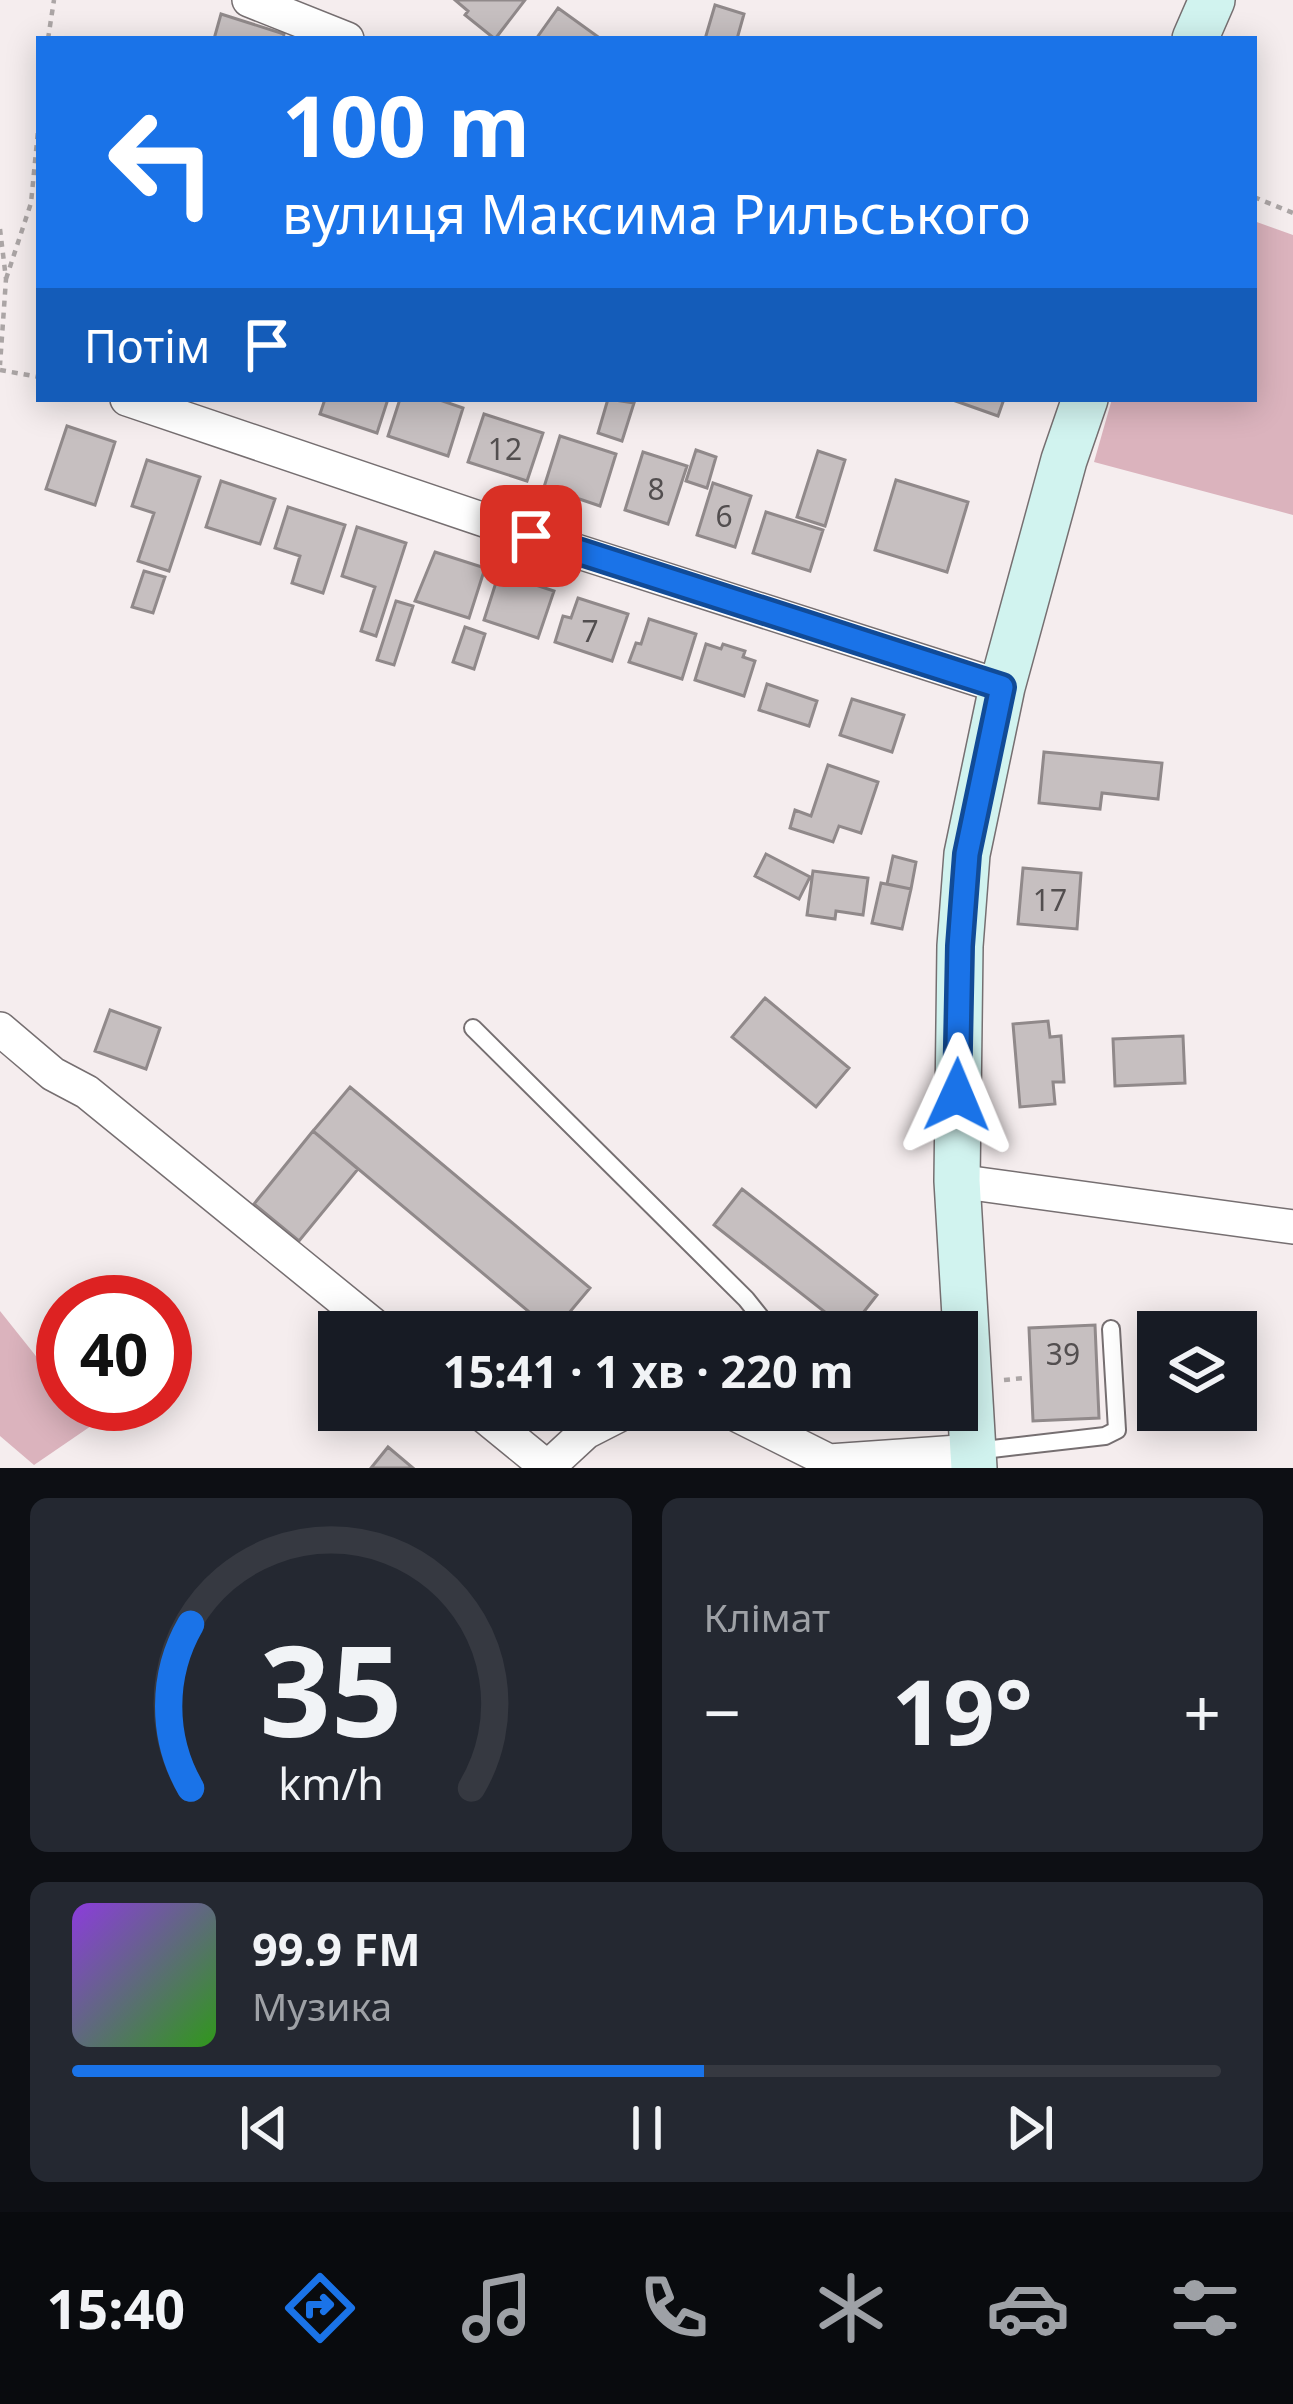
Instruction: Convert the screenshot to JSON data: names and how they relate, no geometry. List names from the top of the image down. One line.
{"house_numbers":["12","8","6","7","17","39"],"page":{"turn":["100 m","вулиця Максима Рильського"],"then":"Потім","limit":"40","trip":"15:41 · 1 хв · 220 m","tile":"Клімат","heat":["−","19°","+"],"song":["99.9 FM","Музика"],"tabs":"15:40","gauge":["35","km/h"]}}
